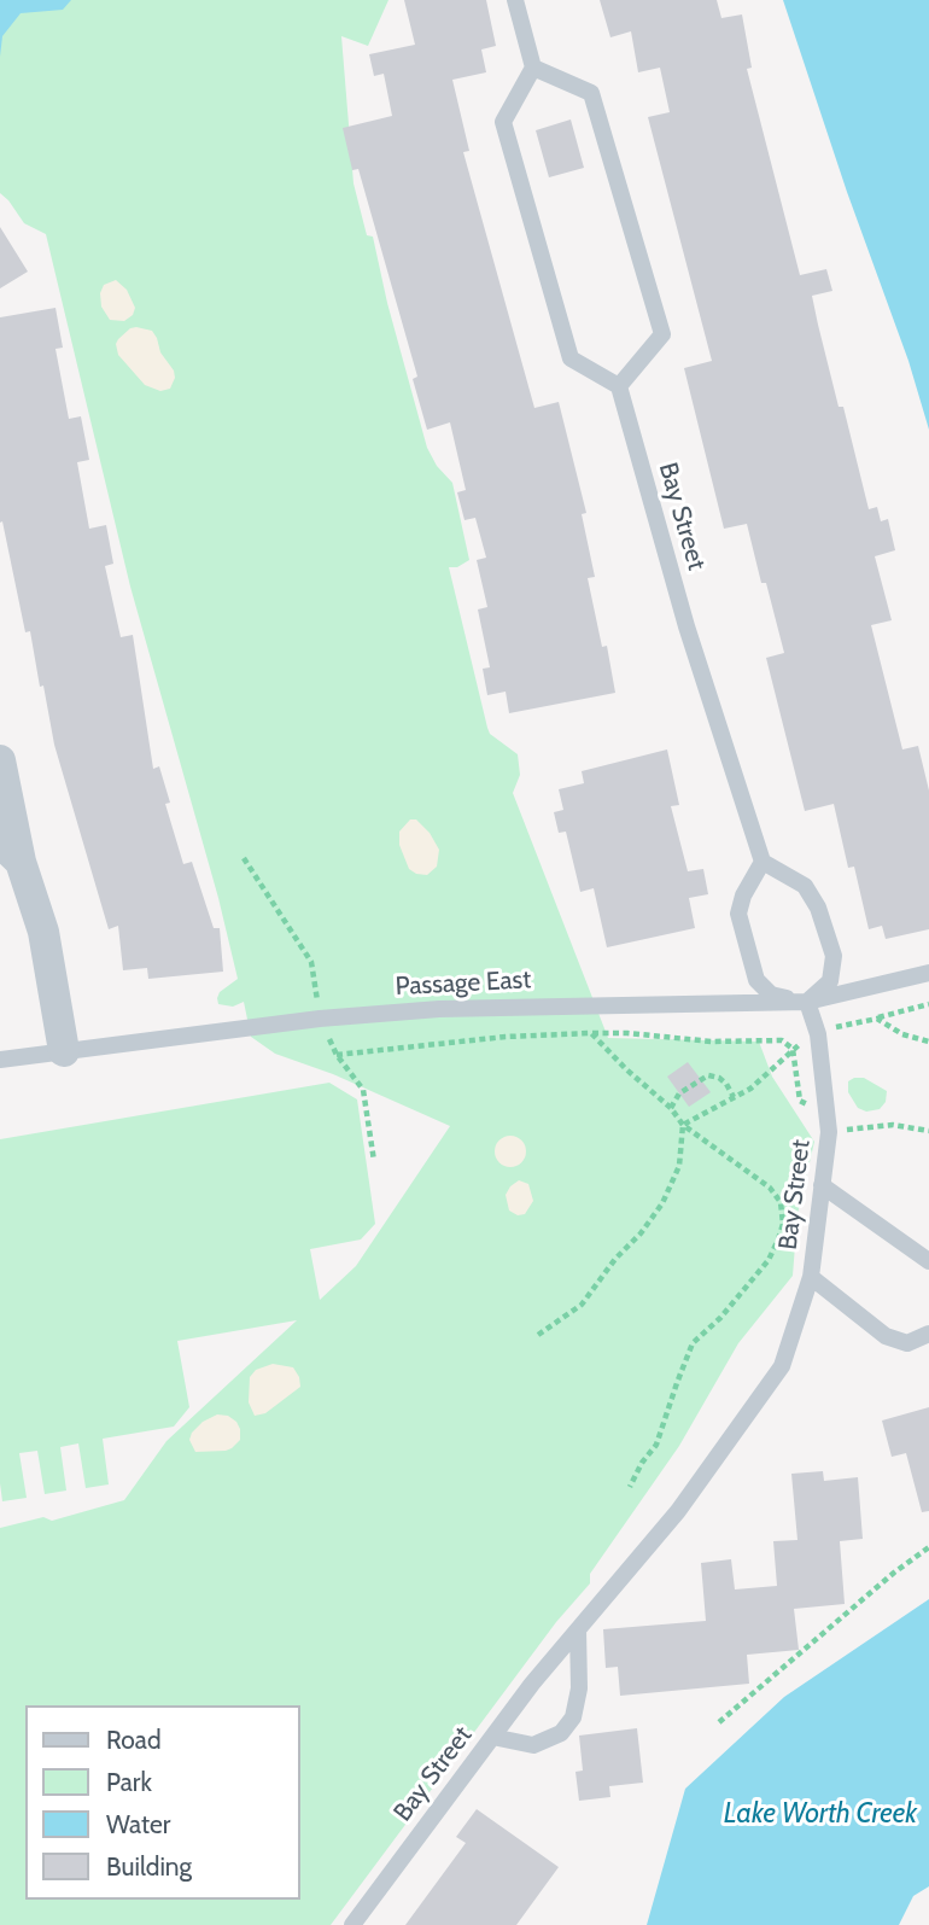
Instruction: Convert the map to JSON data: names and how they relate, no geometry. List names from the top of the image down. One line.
{"streets":{"lane":["Bay Street","Passage East"]},"crossings":[["Bay Street","Passage East"]],"water":["Lake Worth Creek"],"legend":["Road","Park","Water","Building"]}
